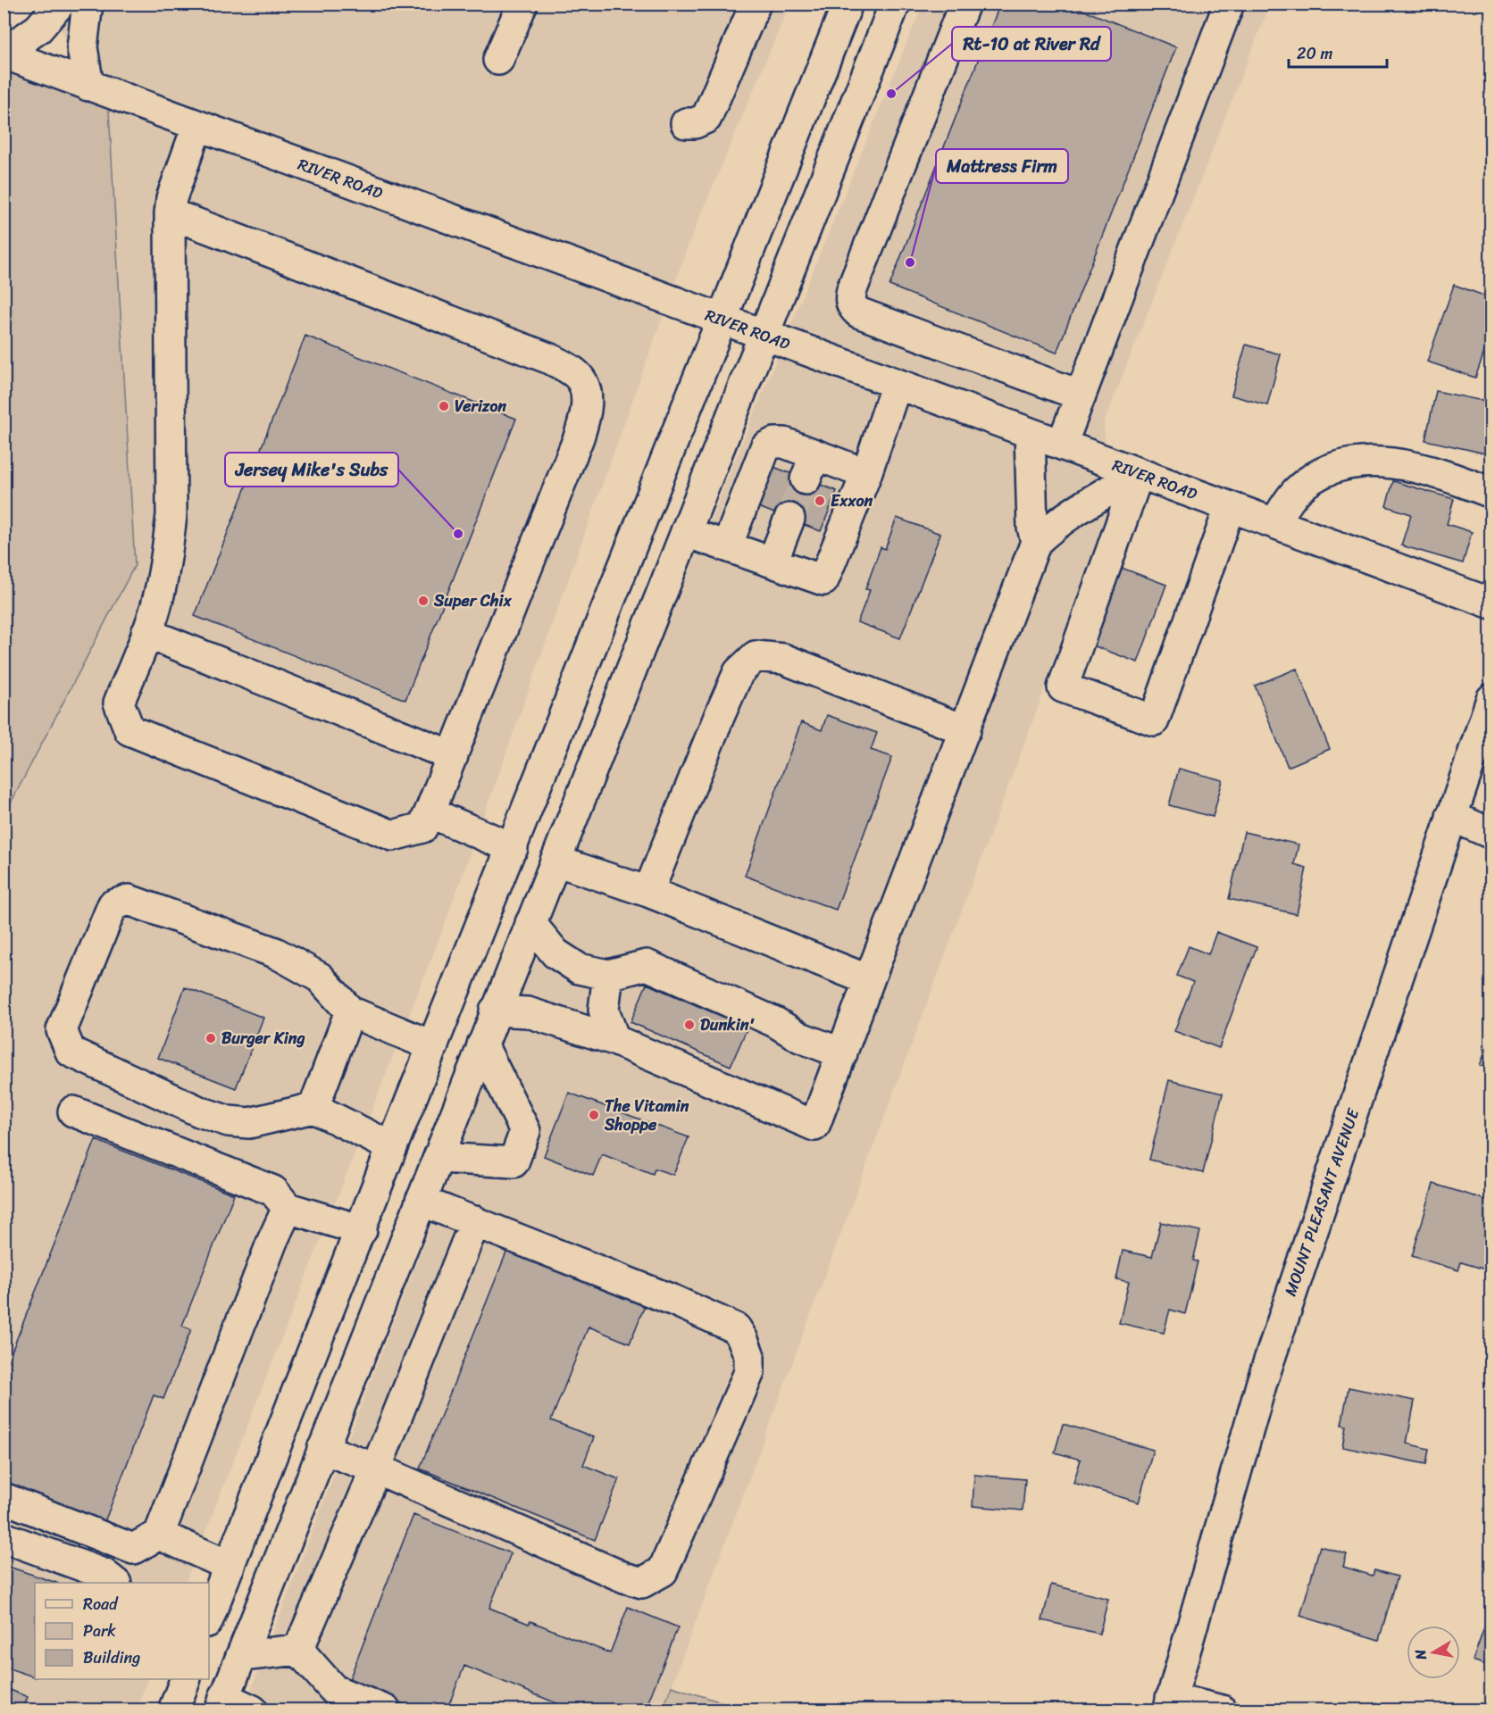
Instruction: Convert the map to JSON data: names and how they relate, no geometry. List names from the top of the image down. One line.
{"streets":{"main road":["RIVER ROAD","MOUNT PLEASANT AVENUE"]},"places":["Rt-10 at River Rd","Mattress Firm","Verizon","Exxon","Jersey Mike's Subs","Super Chix","Dunkin'","Burger King","The Vitamin Shoppe"],"legend":["Road","Park","Building"],"scale_bar":"20 m","north":"left"}
